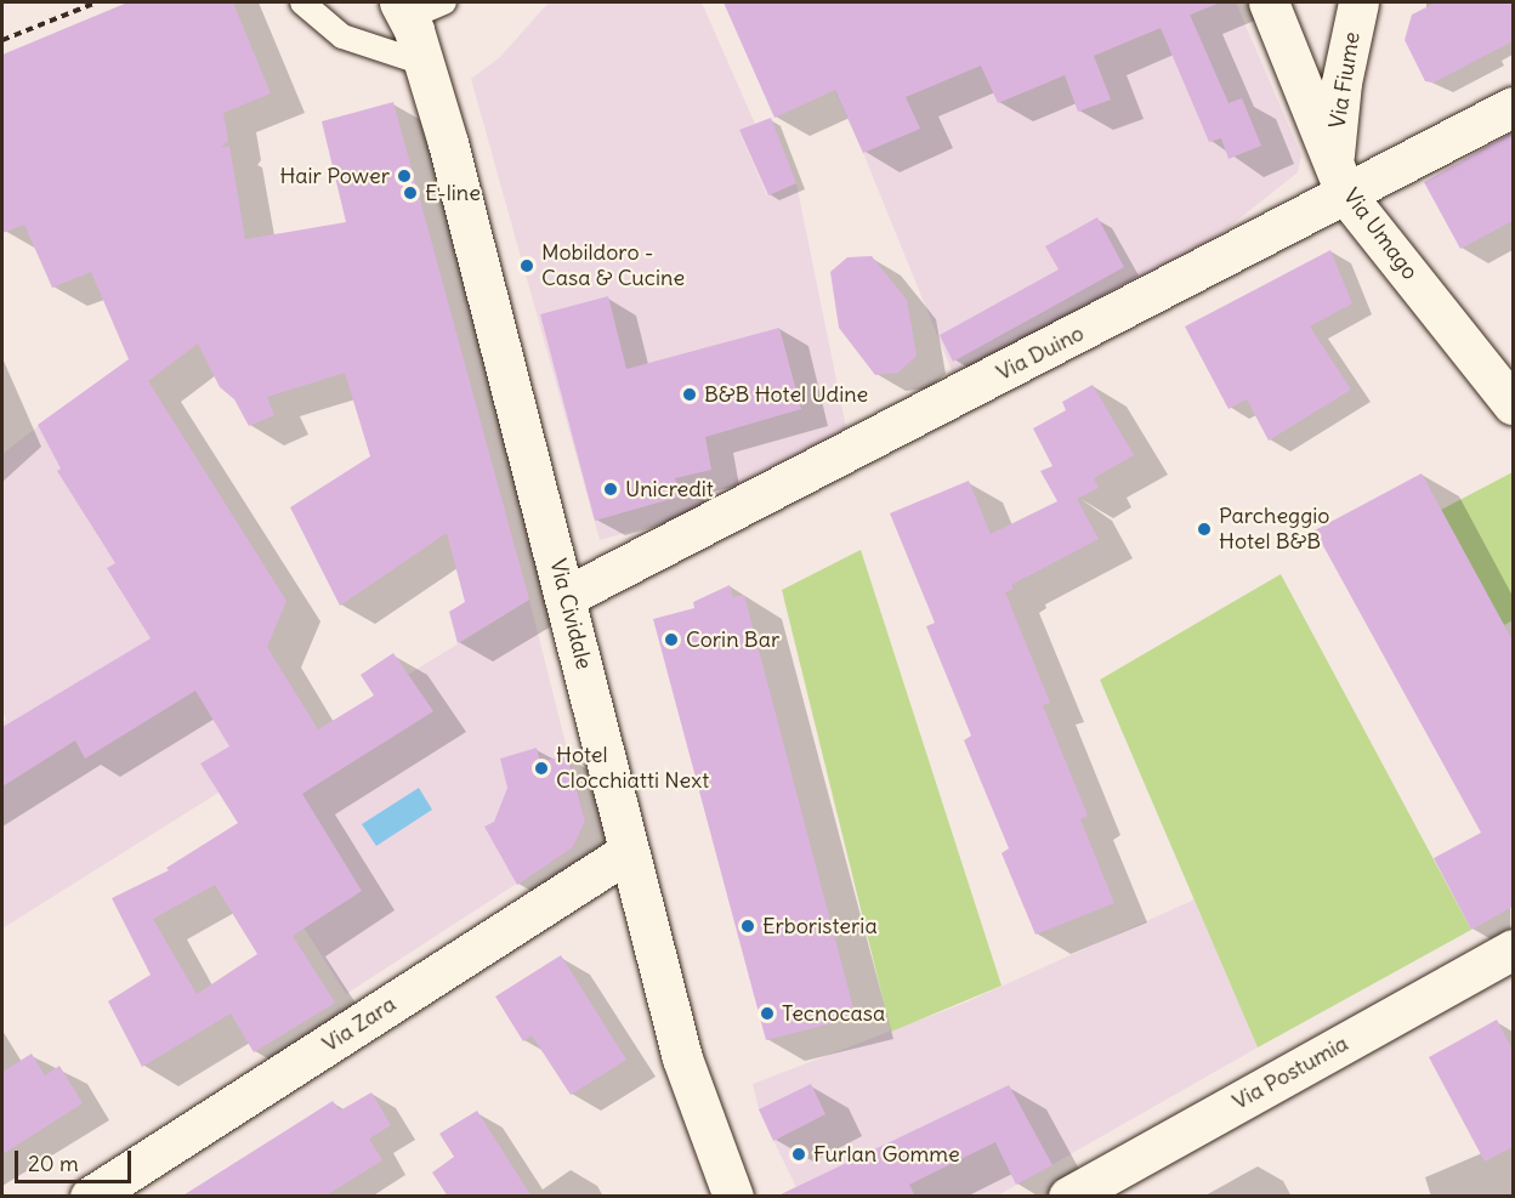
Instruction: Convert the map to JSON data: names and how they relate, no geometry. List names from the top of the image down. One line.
{"streets":{"street":["Via Fiume","Via Umago","Via Duino","Via Cividale","Via Zara","Via Postumia"]},"crossings":[["Via Fiume","Via Umago"],["Via Fiume","Via Duino"],["Via Umago","Via Duino"],["Via Duino","Via Cividale"],["Via Cividale","Via Zara"]],"places":["Hair Power","E-line","Mobildoro - Casa & Cucine","B&B Hotel Udine","Unicredit","Parcheggio Hotel B&B","Corin Bar","Hotel Clocchiatti Next","Erboristeria","Tecnocasa","Furlan Gomme"],"scale_bar":"20 m"}
